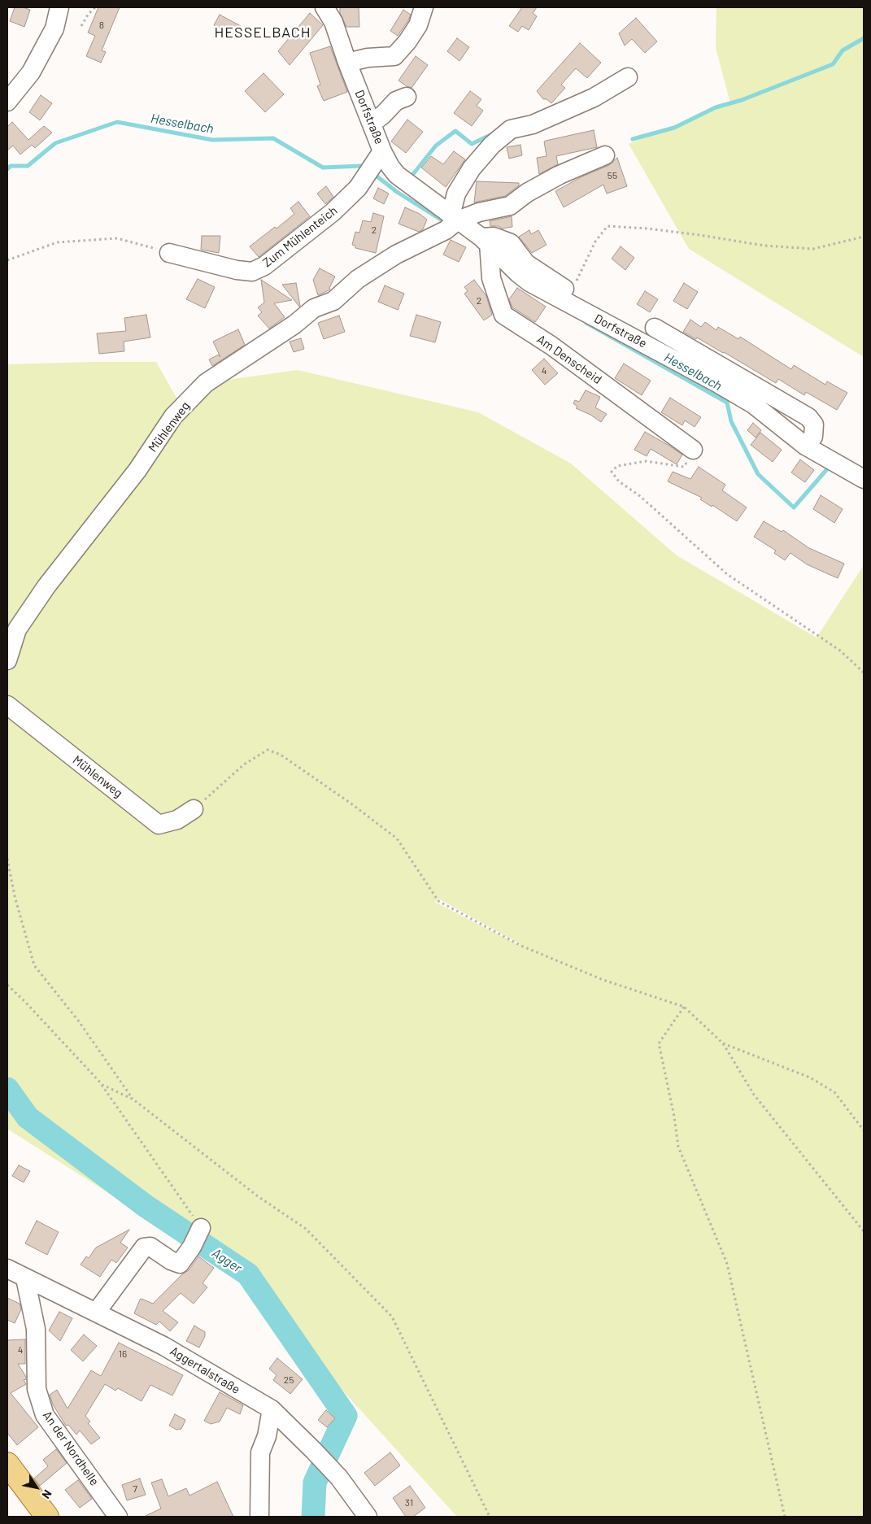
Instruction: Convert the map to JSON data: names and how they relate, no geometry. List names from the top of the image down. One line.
{"streets":{"street":["Dorfstraße","Zum Mühlenteich","Am Denscheid","Mühlenweg","Aggertalstraße","An der Nordhelle"]},"crossings":[["Dorfstraße","Zum Mühlenteich"],["Dorfstraße","Am Denscheid"],["Dorfstraße","Mühlenweg"],["Aggertalstraße","An der Nordhelle"]],"districts":["HESSELBACH"],"water":["Hesselbach","Agger"],"house_numbers":["8","55","2","2","4","4","16","25","7","31"],"north":"bottom right"}
